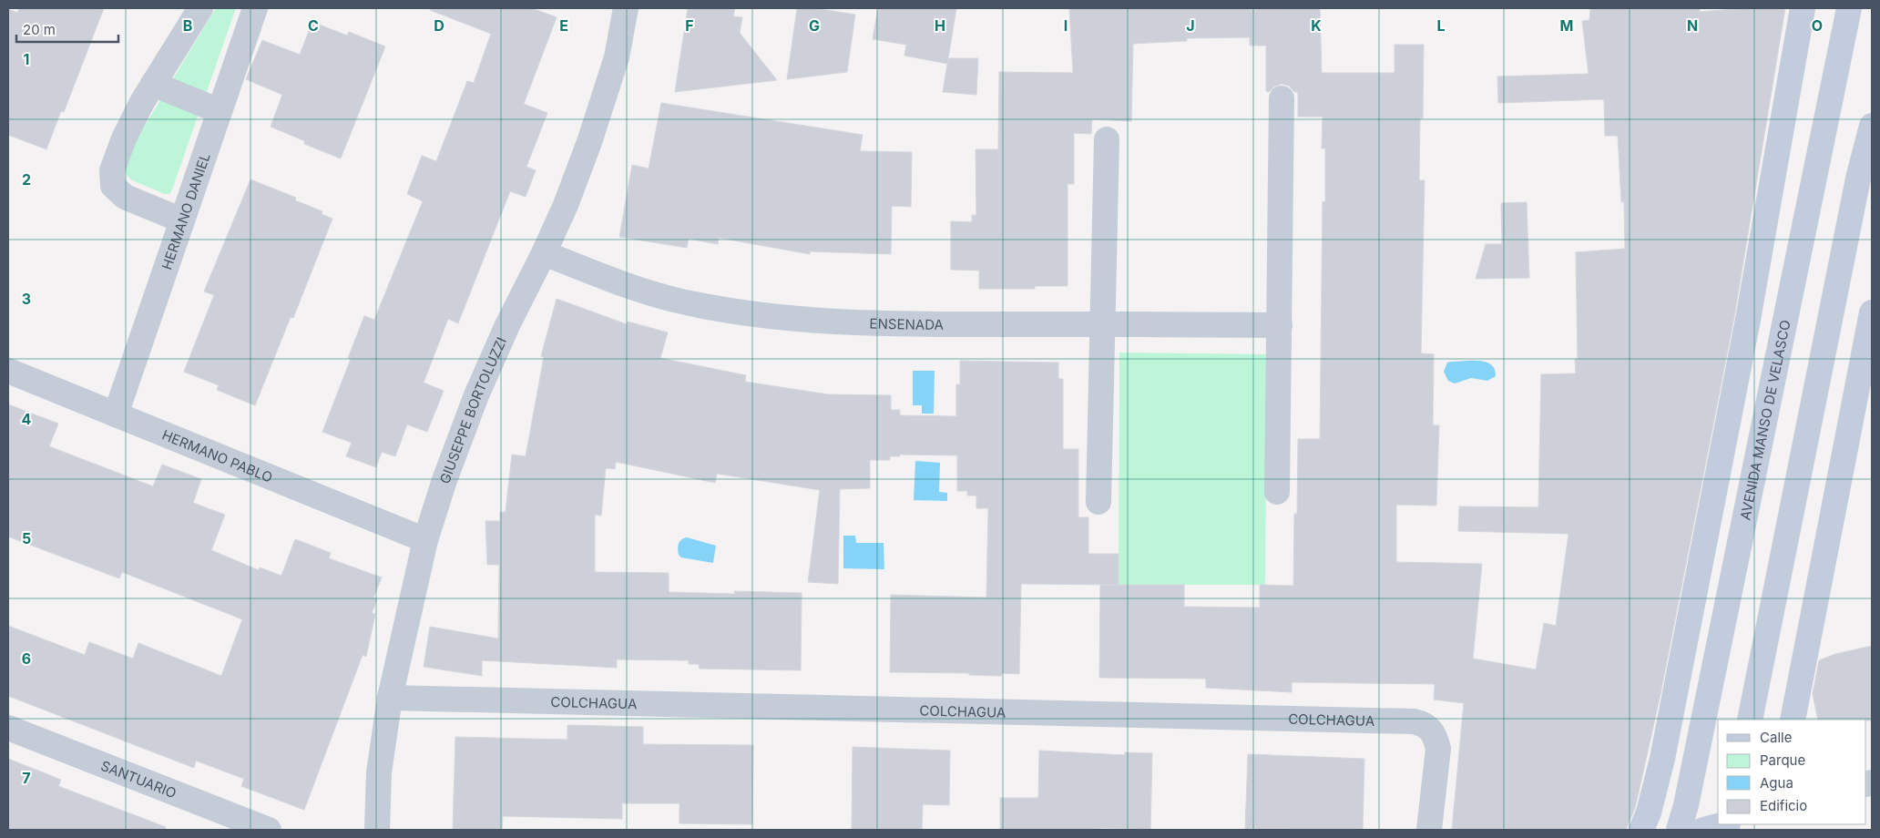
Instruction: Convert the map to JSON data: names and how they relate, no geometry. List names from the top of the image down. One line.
{"streets":{"main road":["AVENIDA MANSO DE VELASCO"],"street":["HERMANO DANIEL","ENSENADA","GIUSEPPE BORTOLUZZI","HERMANO PABLO","COLCHAGUA","SANTUARIO"]},"crossings":[["HERMANO DANIEL","HERMANO PABLO"],["ENSENADA","GIUSEPPE BORTOLUZZI"],["GIUSEPPE BORTOLUZZI","HERMANO PABLO"],["GIUSEPPE BORTOLUZZI","COLCHAGUA"]],"legend":["Calle","Parque","Agua","Edificio"],"scale_bar":"20 m","grid":{"columns":["B","C","D","E","F","G","H","I","J","K","L","M","N","O"],"rows":["1","2","3","4","5","6","7"]}}
